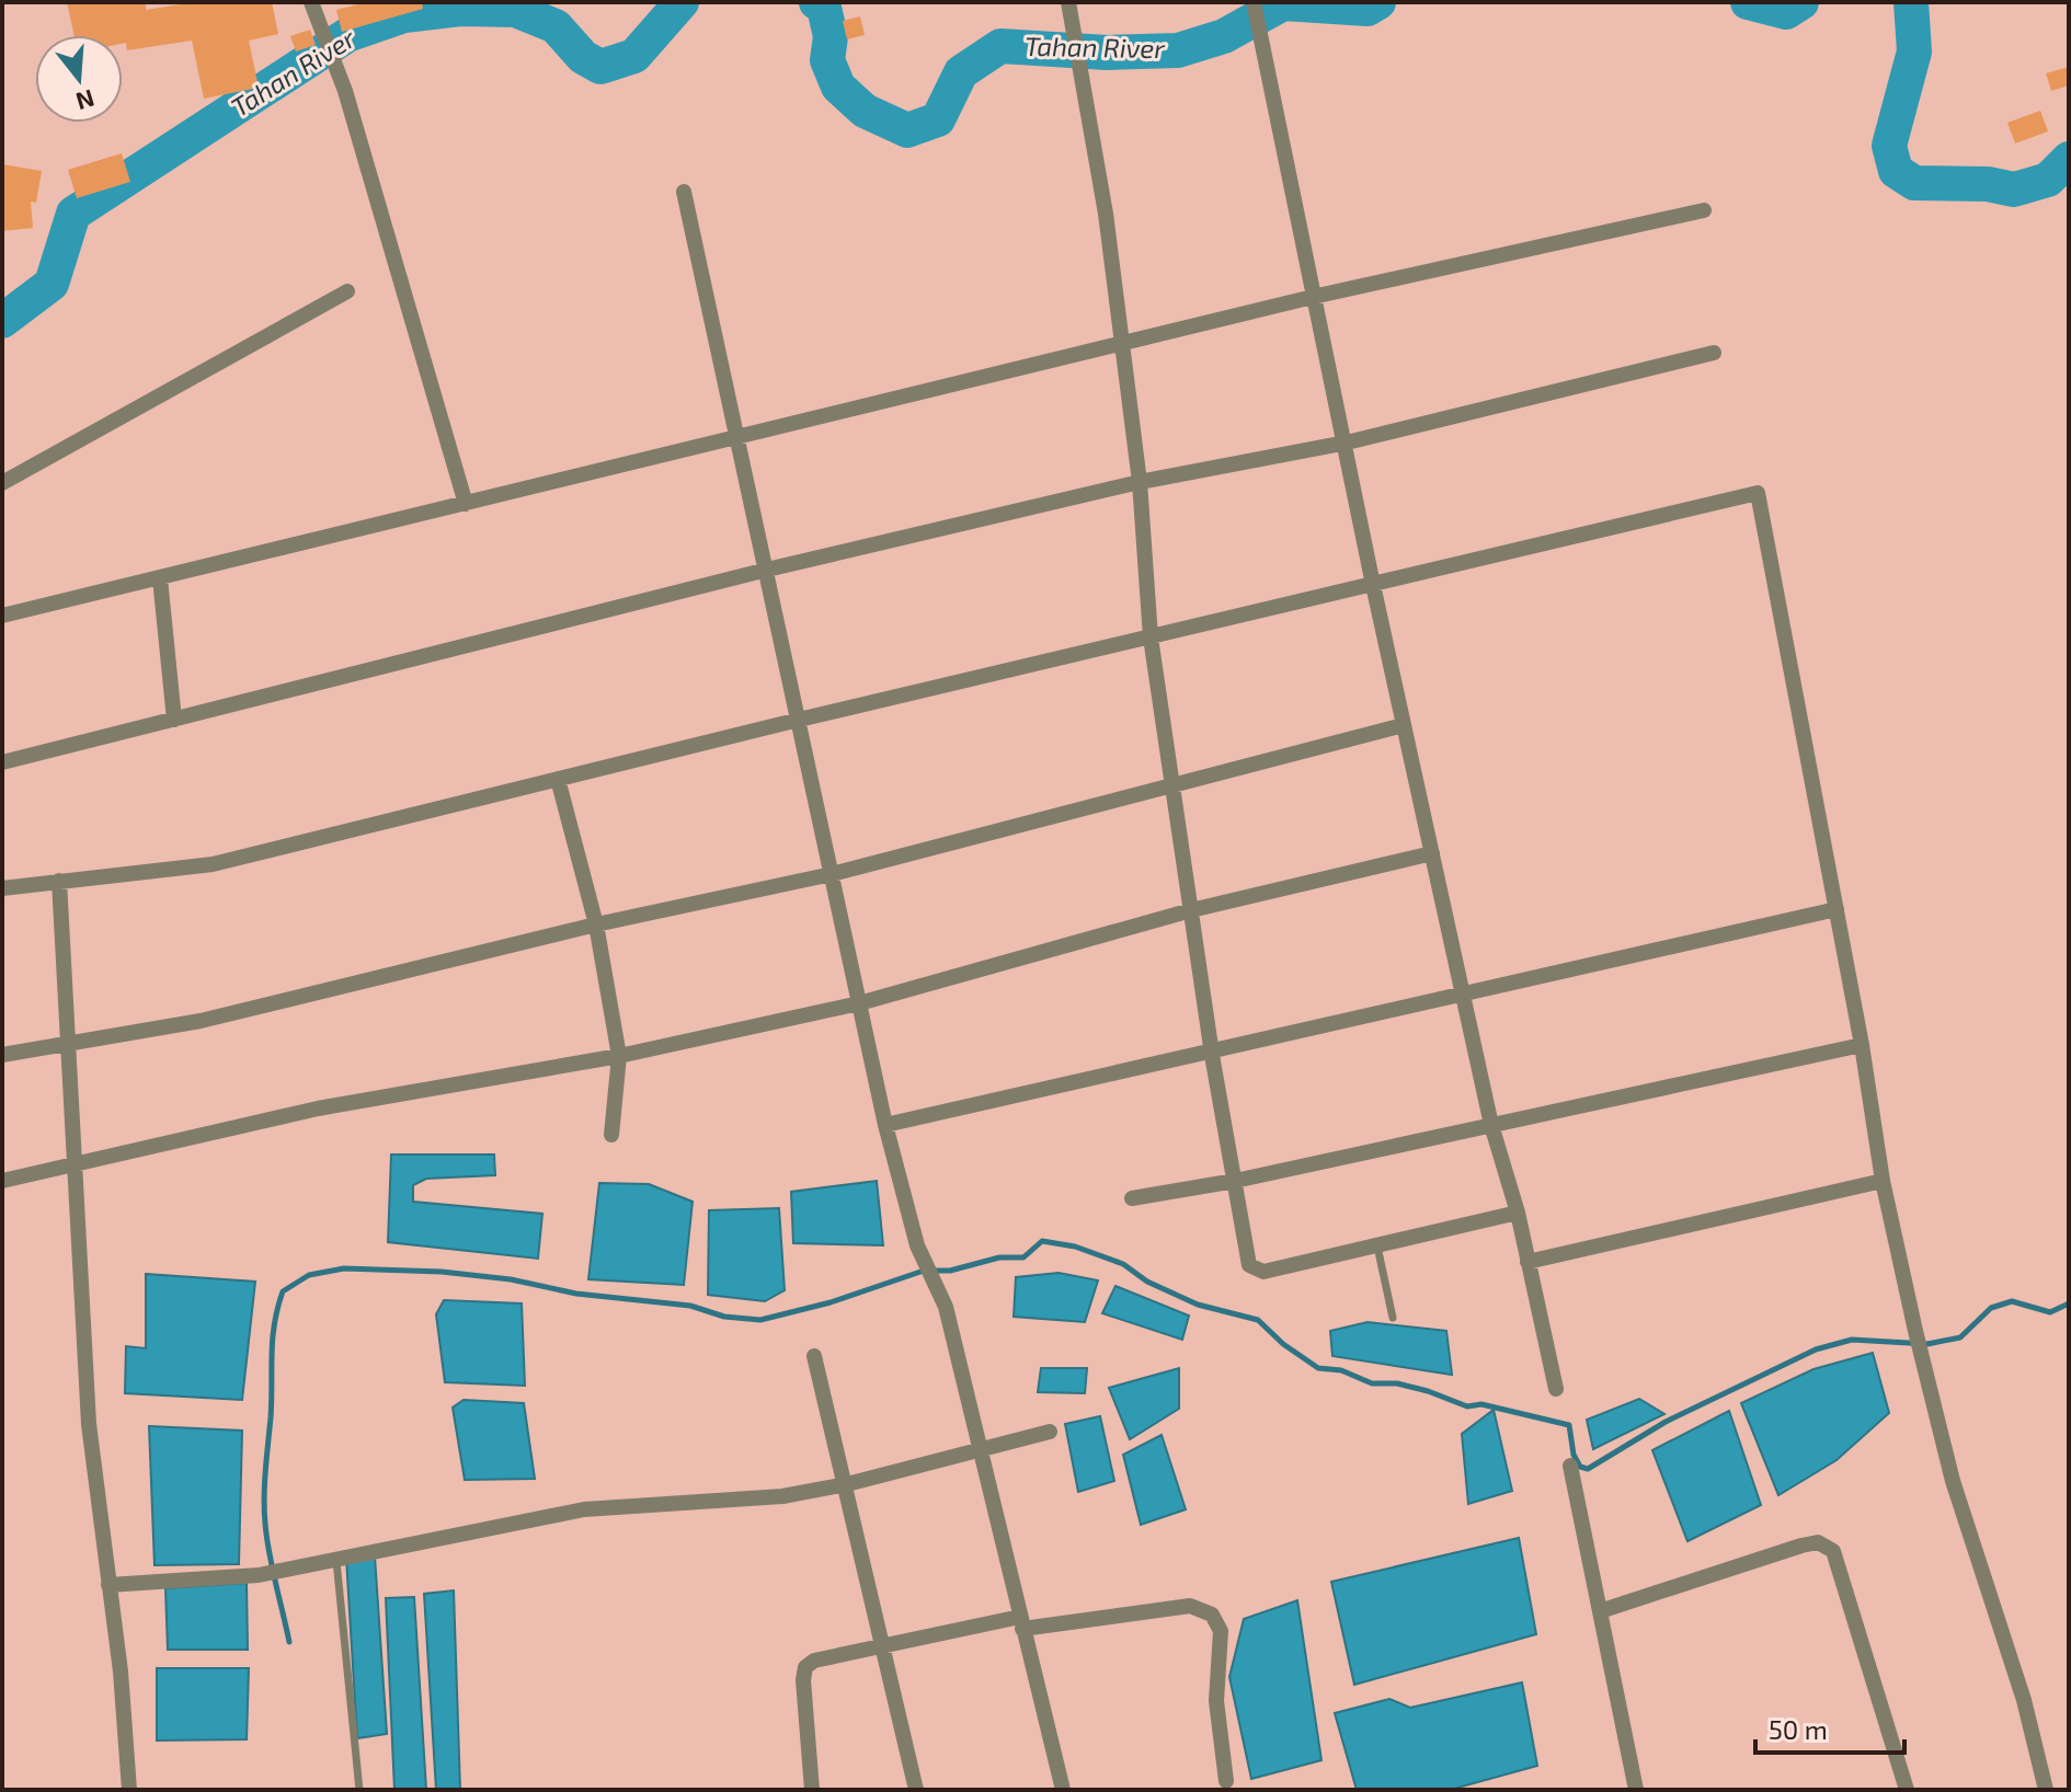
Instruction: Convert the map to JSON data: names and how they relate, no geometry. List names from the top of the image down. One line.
{"water":["Tahan River"],"scale_bar":"50 m","north":"bottom"}
